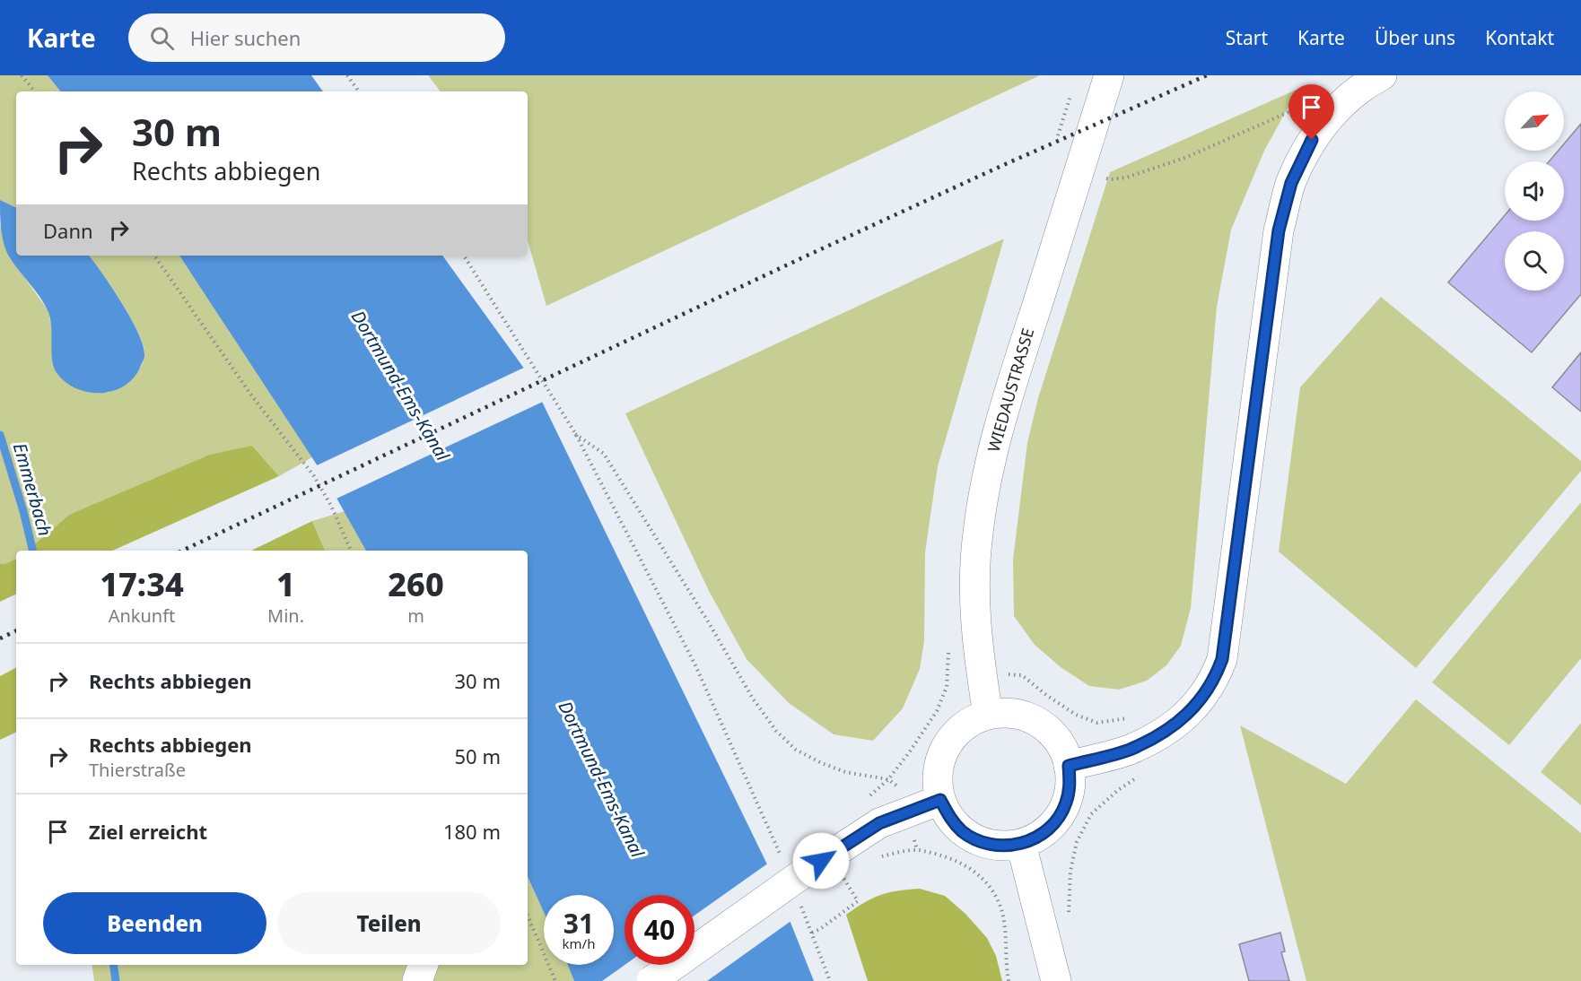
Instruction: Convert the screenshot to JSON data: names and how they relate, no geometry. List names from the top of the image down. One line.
{"streets":{"main road":["WIEDAUSTRASSE"]},"water":["Dortmund-Ems-Kanal","Emmerbach"],"north":"top right","page":{"header":"Karte","search":"Hier suchen","nav":["Start","Karte","Über uns","Kontakt"],"turn":["30 m","Rechts abbiegen"],"then":"Dann","eta":["17:34","Ankunft","1","Min.","260","m"],"list":[{"name":"Rechts abbiegen","value":"30 m"},{"name":"Rechts abbiegen","note":"Thierstraße","value":"50 m"},{"name":"Ziel erreicht","value":"180 m"}],"buttons":["Beenden","Teilen"],"speed":"31 km/h","limit":"40"}}
